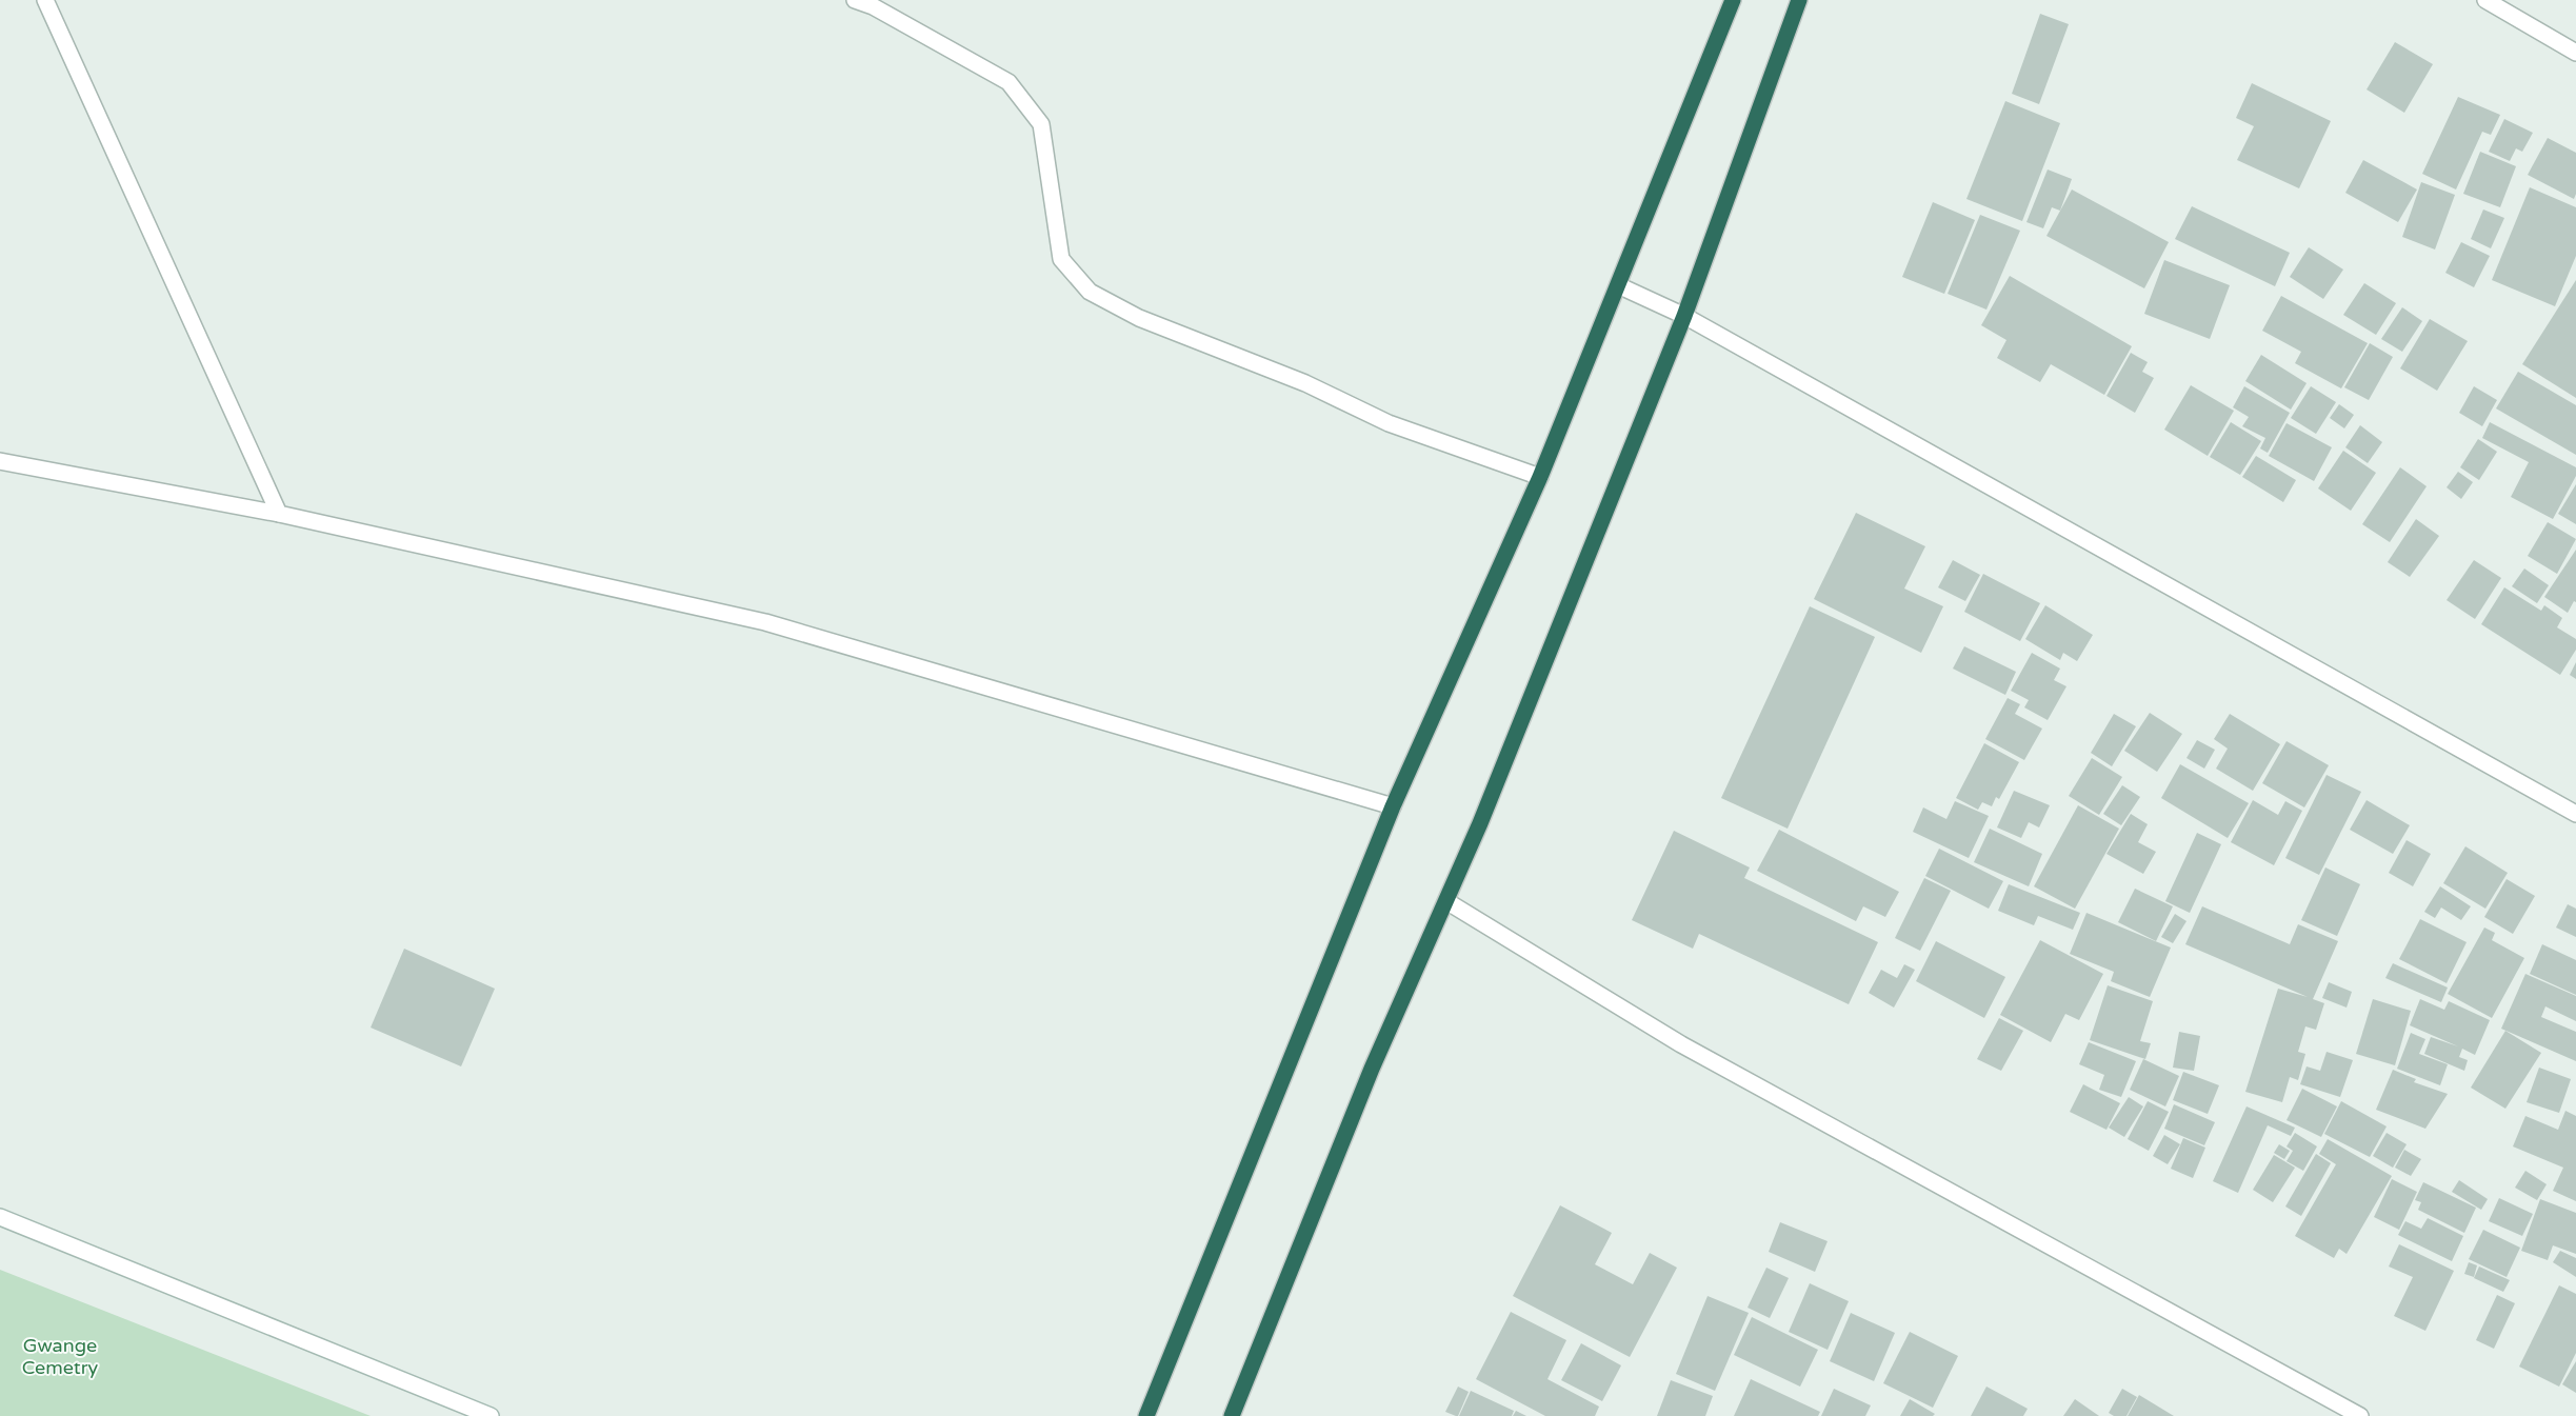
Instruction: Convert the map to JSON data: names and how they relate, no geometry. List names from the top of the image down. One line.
{"parks":["Gwange Cemetry"]}
